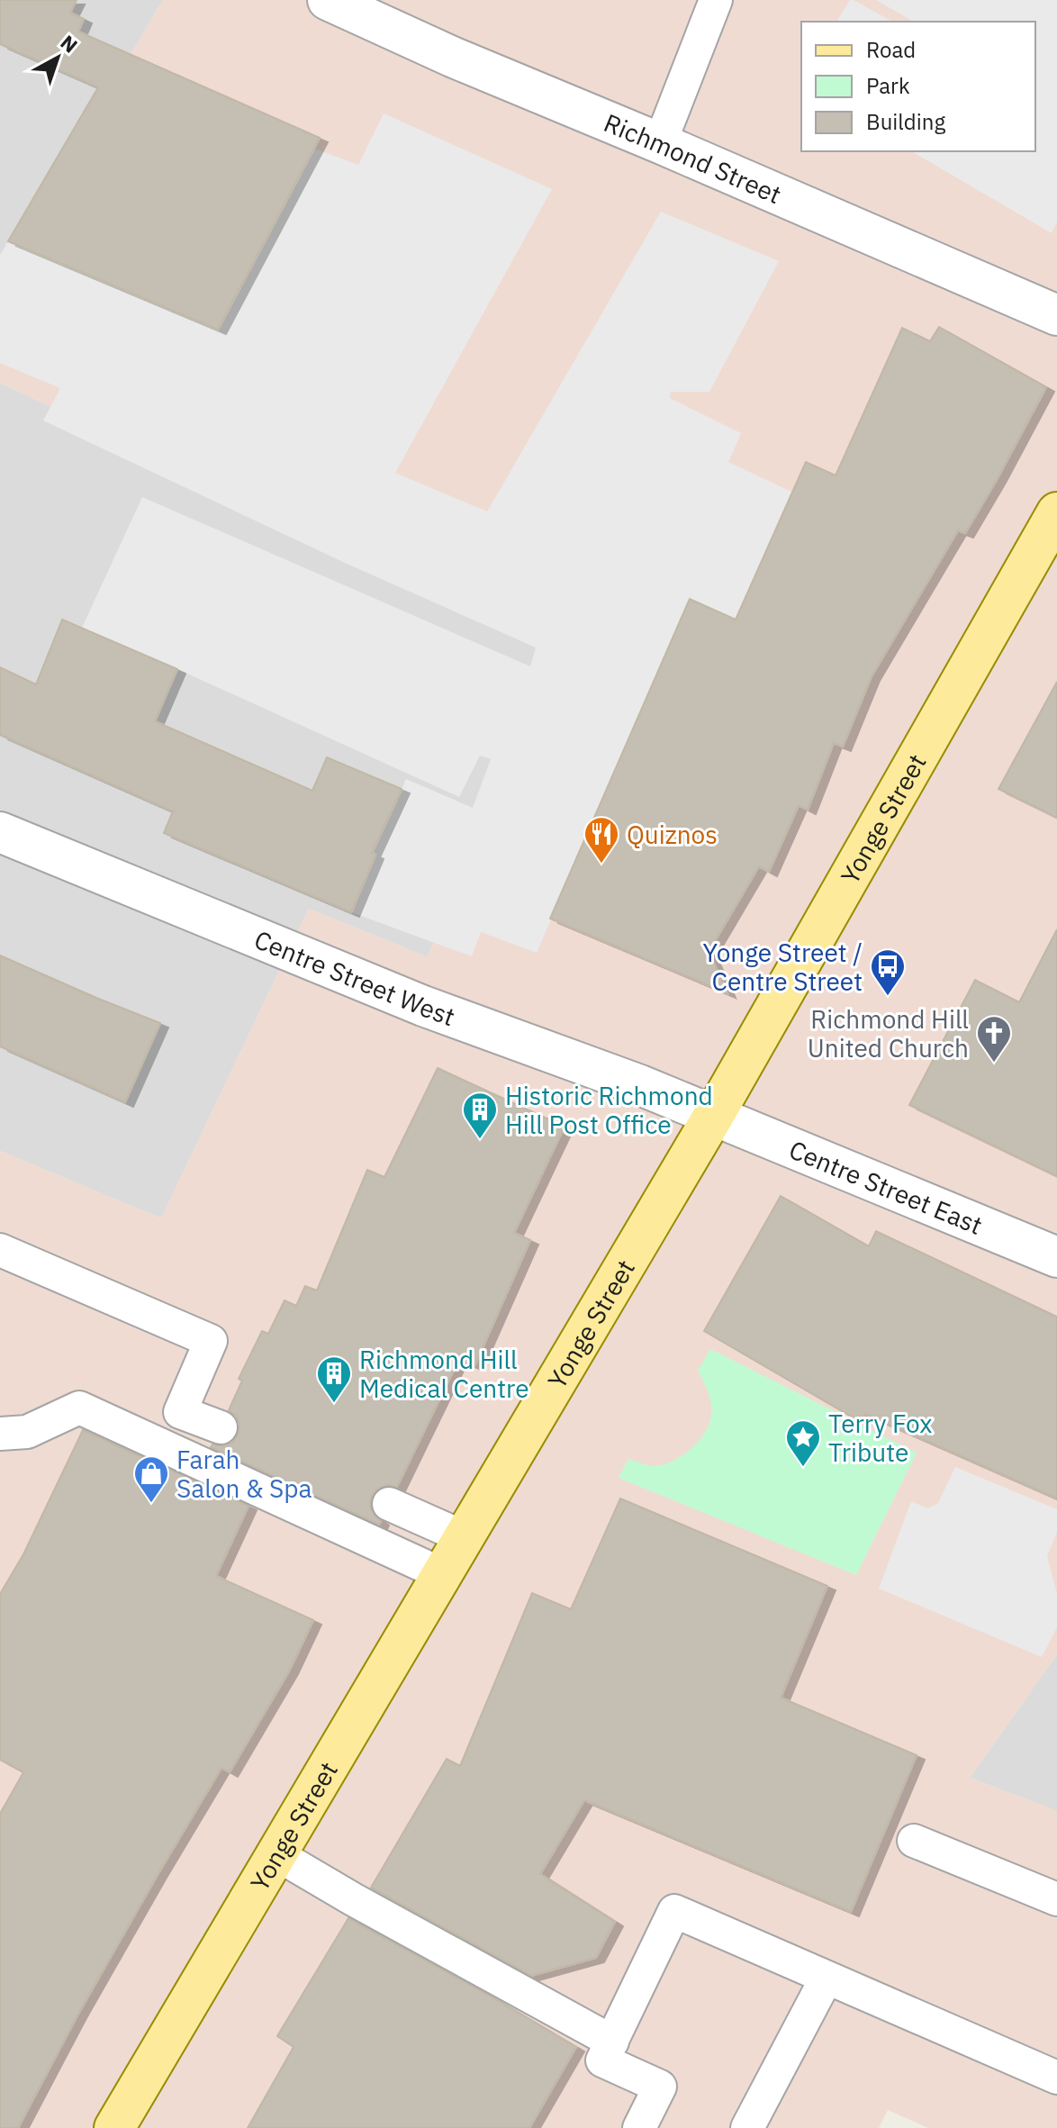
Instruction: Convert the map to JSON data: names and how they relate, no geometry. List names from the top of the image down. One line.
{"streets":{"main road":["Yonge Street"],"street":["Richmond Street","Centre Street West","Centre Street East"]},"crossings":[["Yonge Street","Centre Street West"],["Yonge Street","Centre Street East"],["Centre Street West","Centre Street East"]],"places":{"restaurant":["Quiznos"],"bus stop":["Yonge Street / Centre Street"],"church":["Richmond Hill United Church"],"building":["Historic Richmond Hill Post Office","Richmond Hill Medical Centre"],"place":["Terry Fox Tribute"],"shop":["Farah Salon & Spa"]},"legend":["Road","Park","Building"],"north":"top right"}
